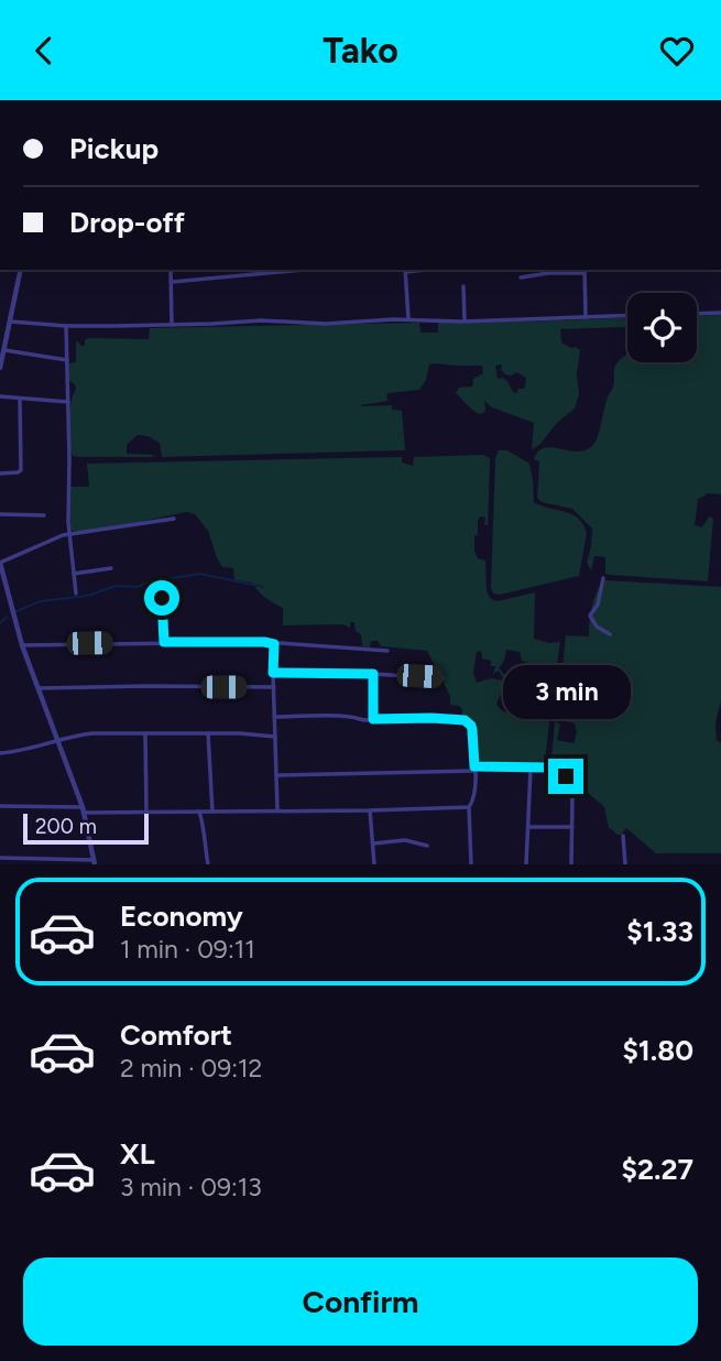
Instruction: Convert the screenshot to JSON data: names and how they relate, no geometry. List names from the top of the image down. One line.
{"scale_bar":"200 m","page":{"header":"Tako","banner":["Pickup","Drop-off"],"bubble":"3 min","scale":"200 m","list":[{"name":"Economy","note":"1 min · 09:11","value":"$1.33"},{"name":"Comfort","note":"2 min · 09:12","value":"$1.80"},{"name":"XL","note":"3 min · 09:13","value":"$2.27"}],"buttons":"Confirm"}}
